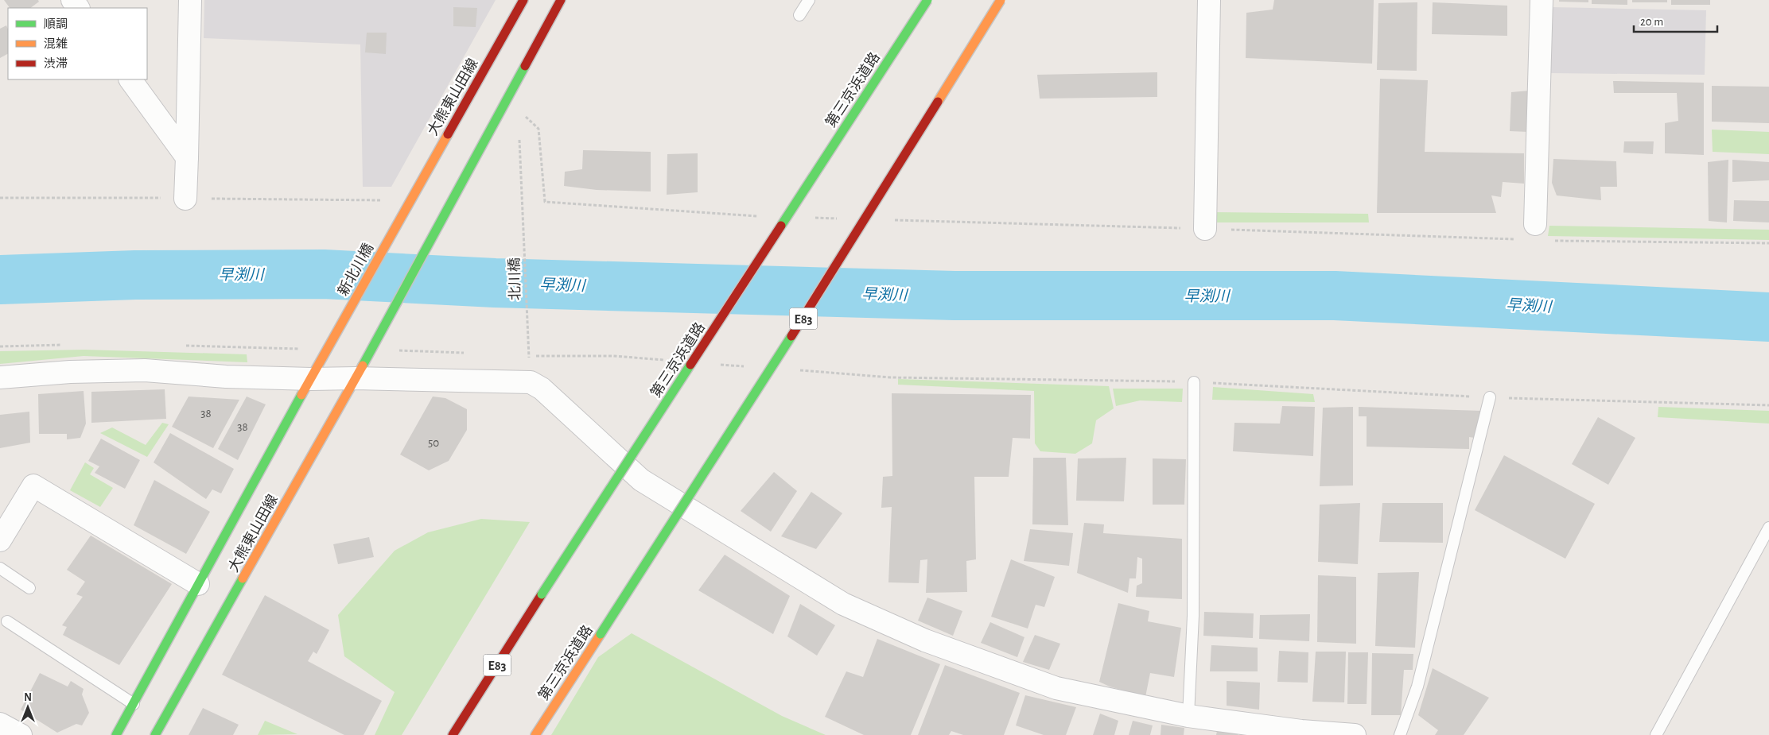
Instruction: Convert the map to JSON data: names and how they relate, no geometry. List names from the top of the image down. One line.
{"streets":{"main road":["第三京浜道路","大熊東山田線","新北川橋","E83"],"path":["北川橋"]},"crossings":[["大熊東山田線","新北川橋"]],"water":["早渕川"],"house_numbers":["38","38","50"],"legend":["順調","混雑","渋滞"],"scale_bar":"20 m","north":"top"}
